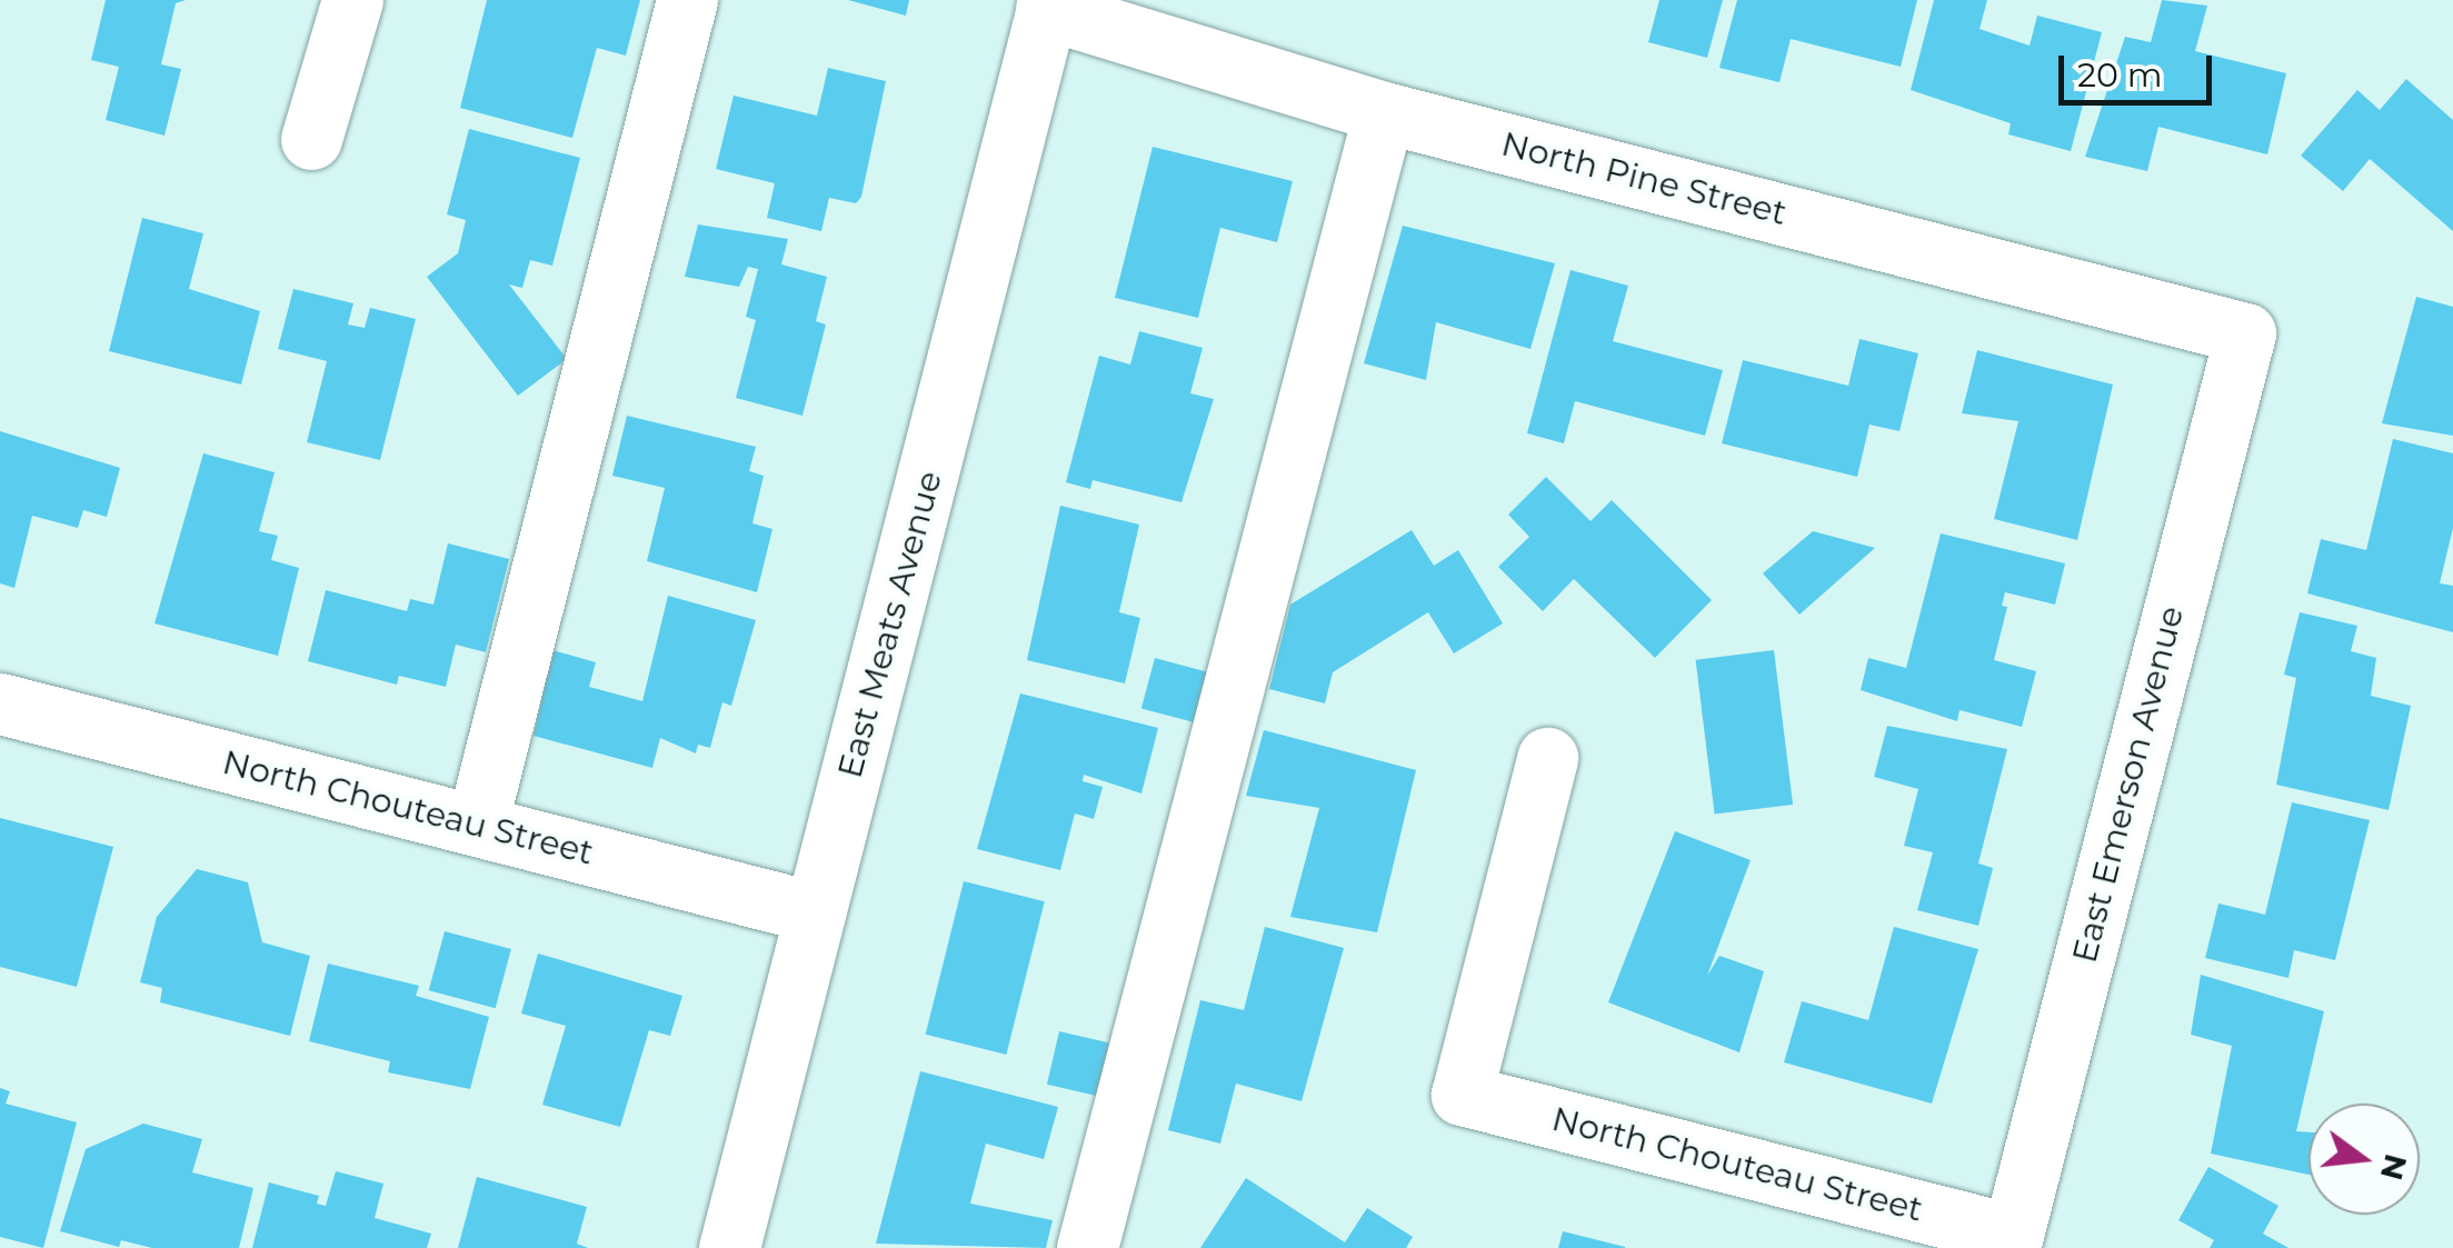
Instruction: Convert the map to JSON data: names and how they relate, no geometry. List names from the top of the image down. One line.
{"streets":{"street":["North Pine Street","East Meats Avenue","East Emerson Avenue","North Chouteau Street"]},"crossings":[["North Pine Street","East Meats Avenue"],["North Pine Street","East Emerson Avenue"],["East Meats Avenue","North Chouteau Street"],["East Emerson Avenue","North Chouteau Street"]],"scale_bar":"20 m","north":"right"}
